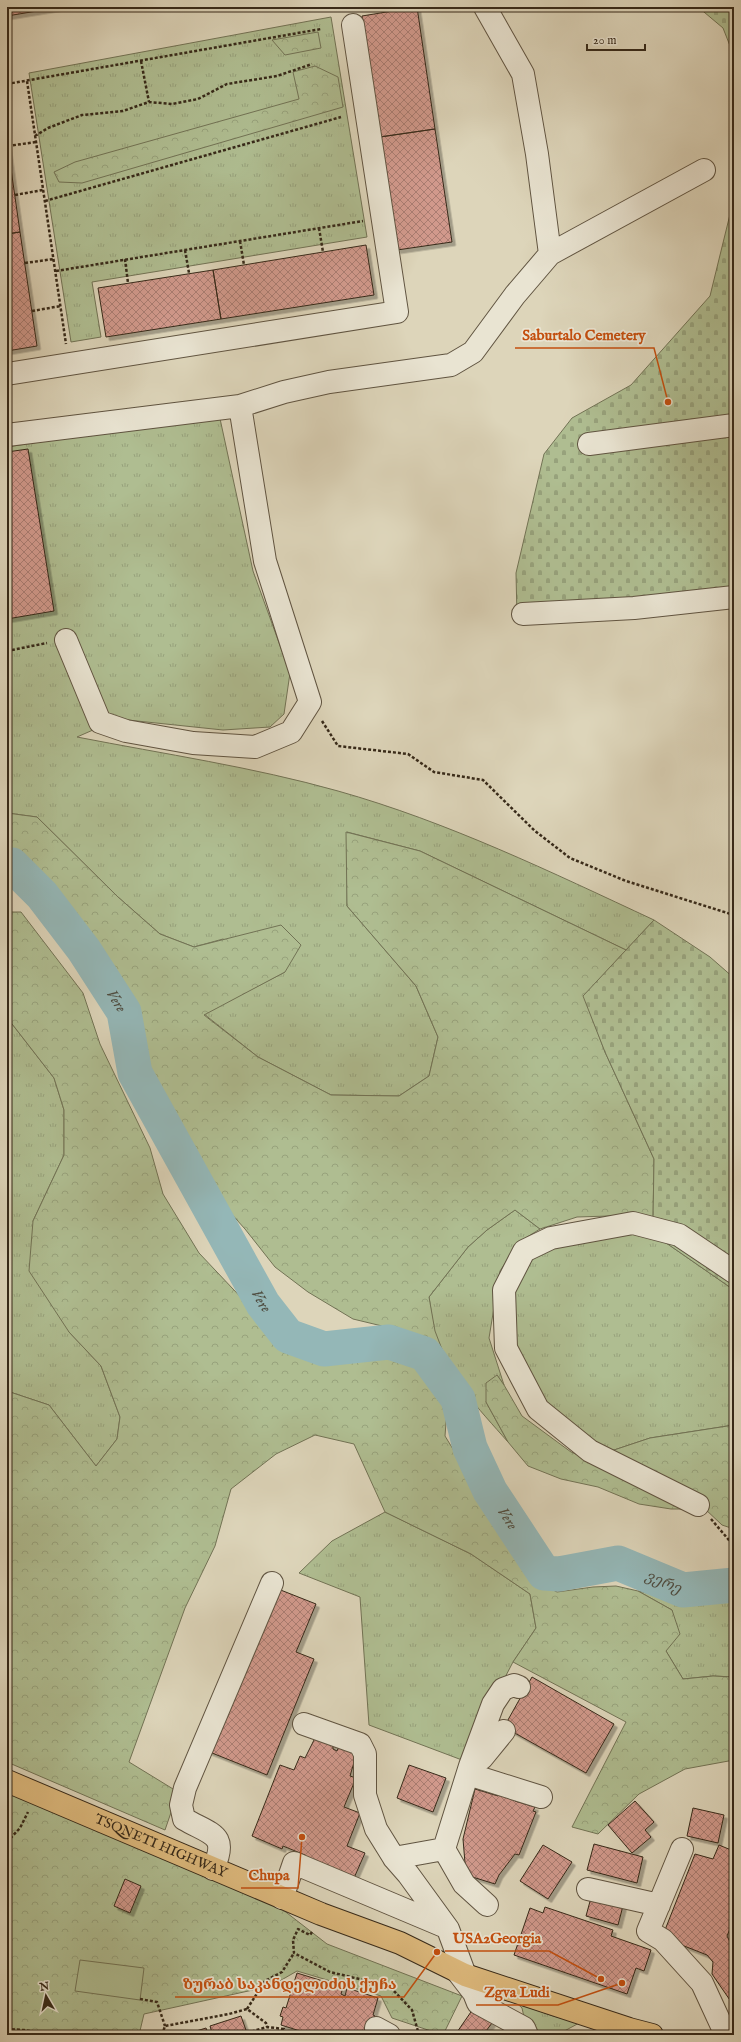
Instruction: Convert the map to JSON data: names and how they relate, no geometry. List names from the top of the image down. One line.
{"streets":{"main road":["TSQNETI HIGHWAY"]},"water":["Vere","ვერე"],"places":["Saburtalo Cemetery","Chupa","ზურაბ საკანდელიძის ქუჩა","USA2Georgia","Zgva Ludi"],"scale_bar":"20 m","north":"top"}
